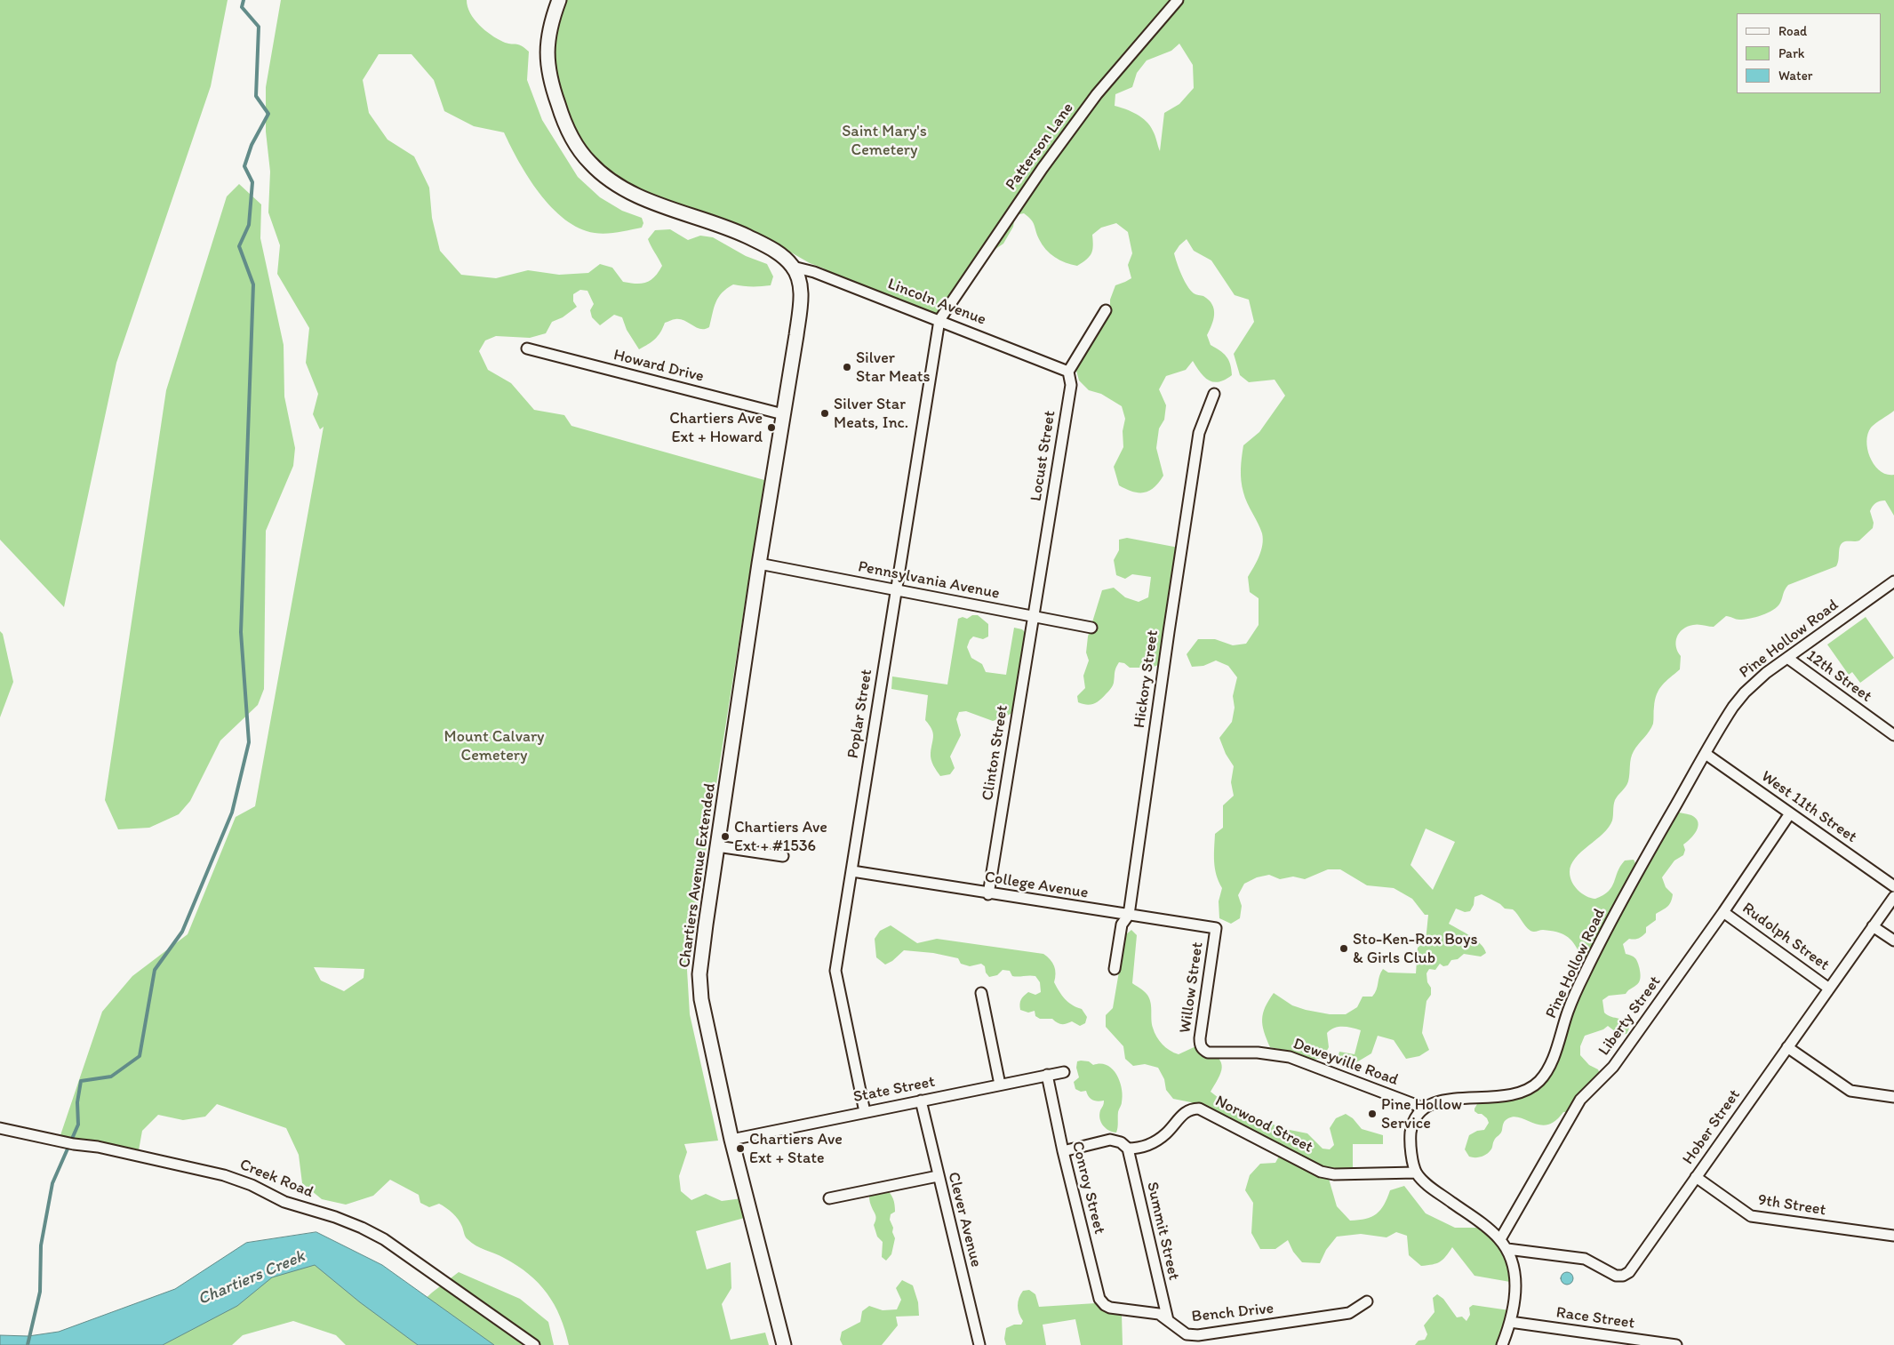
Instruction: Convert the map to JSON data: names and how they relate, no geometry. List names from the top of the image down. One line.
{"streets":{"street":["Patterson Lane","Lincoln Avenue","Howard Drive","Locust Street","Pennsylvania Avenue","Pine Hollow Road","12th Street","Hickory Street","Poplar Street","Clinton Street","West 11th Street","Chartiers Avenue Extended","College Avenue","Rudolph Street","Willow Street","Liberty Street","Deweyville Road","State Street","Norwood Street","Hober Street","Creek Road","Conroy Street","9th Street","Clever Avenue","Summit Street","Bench Drive","Race Street"]},"crossings":[["Patterson Lane","Lincoln Avenue"],["Patterson Lane","Poplar Street"],["Lincoln Avenue","Locust Street"],["Lincoln Avenue","Poplar Street"],["Lincoln Avenue","Chartiers Avenue Extended"],["Howard Drive","Chartiers Avenue Extended"],["Locust Street","Pennsylvania Avenue"],["Locust Street","Clinton Street"],["Pennsylvania Avenue","Poplar Street"],["Pennsylvania Avenue","Clinton Street"],["Pennsylvania Avenue","Chartiers Avenue Extended"],["Pine Hollow Road","12th Street"],["Pine Hollow Road","West 11th Street"],["Pine Hollow Road","Deweyville Road"],["Hickory Street","College Avenue"],["Poplar Street","College Avenue"],["Poplar Street","State Street"],["Clinton Street","College Avenue"],["West 11th Street","Liberty Street"],["Chartiers Avenue Extended","State Street"],["College Avenue","Willow Street"],["Rudolph Street","Liberty Street"],["Rudolph Street","Hober Street"],["Willow Street","Deweyville Road"],["State Street","Conroy Street"],["State Street","Clever Avenue"],["Norwood Street","Summit Street"],["Hober Street","9th Street"],["Conroy Street","Bench Drive"],["Summit Street","Bench Drive"]],"water":["Chartiers Creek"],"parks":["Saint Mary's Cemetery","Mount Calvary Cemetery"],"places":["Silver Star Meats","Silver Star Meats, Inc.","Chartiers Ave Ext + Howard","Chartiers Ave Ext + #1536","Sto-Ken-Rox Boys & Girls Club","Pine Hollow Service","Chartiers Ave Ext + State"],"legend":["Road","Park","Water"]}
